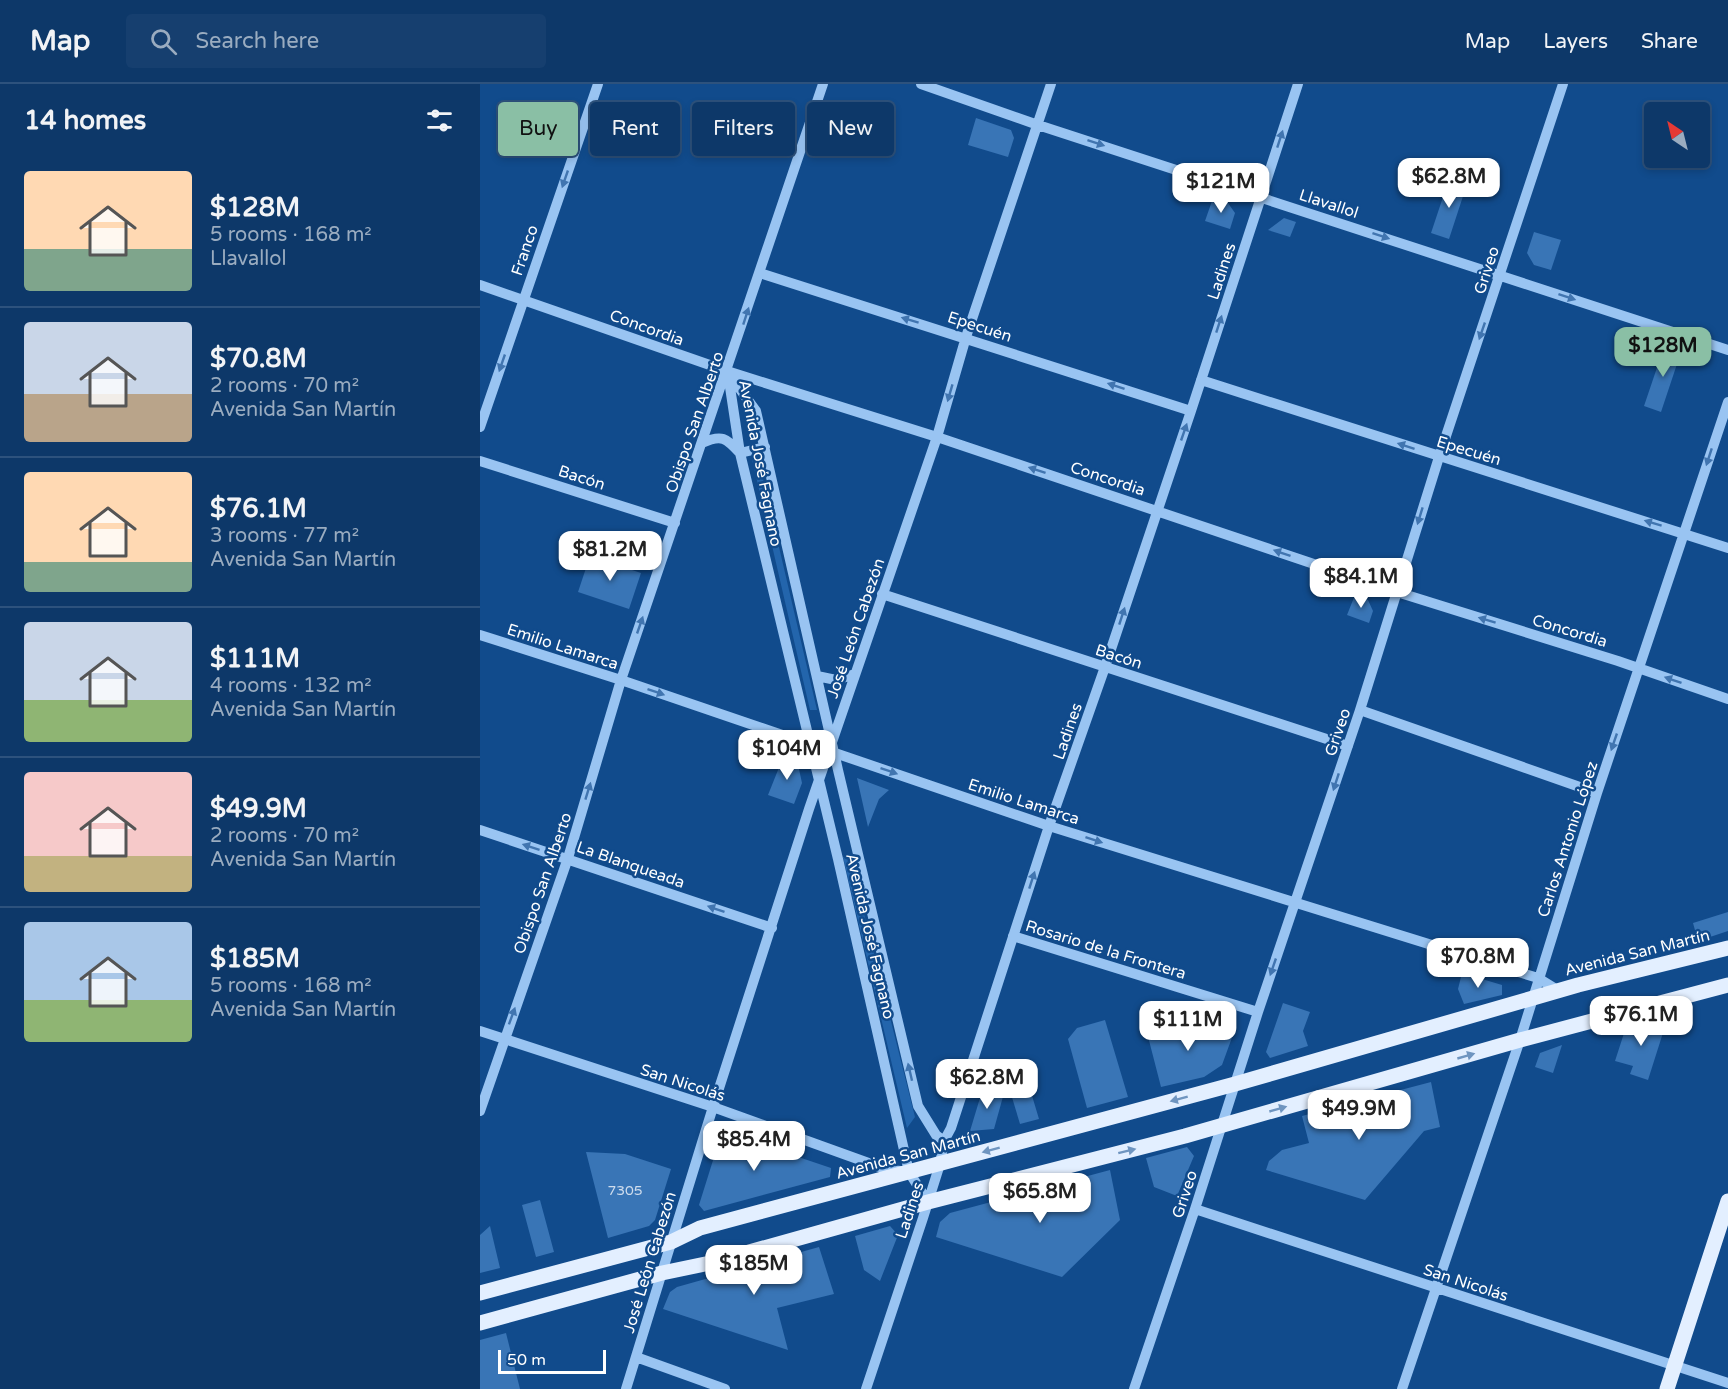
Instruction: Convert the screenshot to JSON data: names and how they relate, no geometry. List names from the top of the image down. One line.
{"streets":{"main road":["Avenida San Martín"],"street":["Llavallol","Franco","Griveo","Ladines","Epecuén","Concordia","Obispo San Alberto","Avenida José Fagnano","Bacón","José León Cabezón","Emilio Lamarca","Carlos Antonio López","La Blanqueada","Rosario de la Frontera","San Nicolás"]},"crossings":[["Llavallol","Griveo"],["Llavallol","Ladines"],["Llavallol","José León Cabezón"],["Franco","Concordia"],["Griveo","Epecuén"],["Griveo","Concordia"],["Griveo","Bacón"],["Griveo","Emilio Lamarca"],["Griveo","Rosario de la Frontera"],["Griveo","Avenida San Martín"],["Griveo","San Nicolás"],["Ladines","Epecuén"],["Ladines","Concordia"],["Ladines","Avenida José Fagnano"],["Ladines","Bacón"],["Ladines","Emilio Lamarca"],["Ladines","Rosario de la Frontera"],["Ladines","Avenida San Martín"],["Epecuén","Obispo San Alberto"],["Epecuén","José León Cabezón"],["Epecuén","Carlos Antonio López"],["Concordia","Obispo San Alberto"],["Concordia","Avenida José Fagnano"],["Concordia","José León Cabezón"],["Concordia","Carlos Antonio López"],["Obispo San Alberto","Avenida José Fagnano"],["Obispo San Alberto","Bacón"],["Obispo San Alberto","Emilio Lamarca"],["Obispo San Alberto","La Blanqueada"],["Obispo San Alberto","San Nicolás"],["Avenida José Fagnano","José León Cabezón"],["Avenida José Fagnano","Emilio Lamarca"],["Avenida José Fagnano","Avenida San Martín"],["Avenida José Fagnano","San Nicolás"],["Bacón","José León Cabezón"],["José León Cabezón","Emilio Lamarca"],["José León Cabezón","La Blanqueada"],["José León Cabezón","Avenida San Martín"],["José León Cabezón","San Nicolás"],["Emilio Lamarca","Carlos Antonio López"],["Emilio Lamarca","Avenida San Martín"],["Carlos Antonio López","Avenida San Martín"],["Carlos Antonio López","San Nicolás"],["Avenida San Martín","San Nicolás"]],"one_way":["Llavallol","Franco","Griveo","Ladines","Epecuén","Concordia","Obispo San Alberto","Emilio Lamarca","La Blanqueada"],"house_numbers":["7305"],"scale_bar":"50 m","north":"top left","page":{"header":"Map","search":"Search here","nav":["Map","Layers","Share"],"heading":"14 homes","chip":["Buy","Rent","Filters","New"],"list":[{"name":"$128M","note":"5 rooms · 168 m² · Llavallol"},{"name":"$70.8M","note":"2 rooms · 70 m² · Avenida San Martín"},{"name":"$76.1M","note":"3 rooms · 77 m² · Avenida San Martín"},{"name":"$111M","note":"4 rooms · 132 m² · Avenida San Martín"},{"name":"$49.9M","note":"2 rooms · 70 m² · Avenida San Martín"},{"name":"$185M","note":"5 rooms · 168 m² · Avenida San Martín"}],"price":["$62.8M","$121M","$128M","$81.2M","$84.1M","$104M","$70.8M","$76.1M","$111M","$62.8M","$49.9M","$85.4M","$65.8M","$185M"],"scale":"50 m"}}
